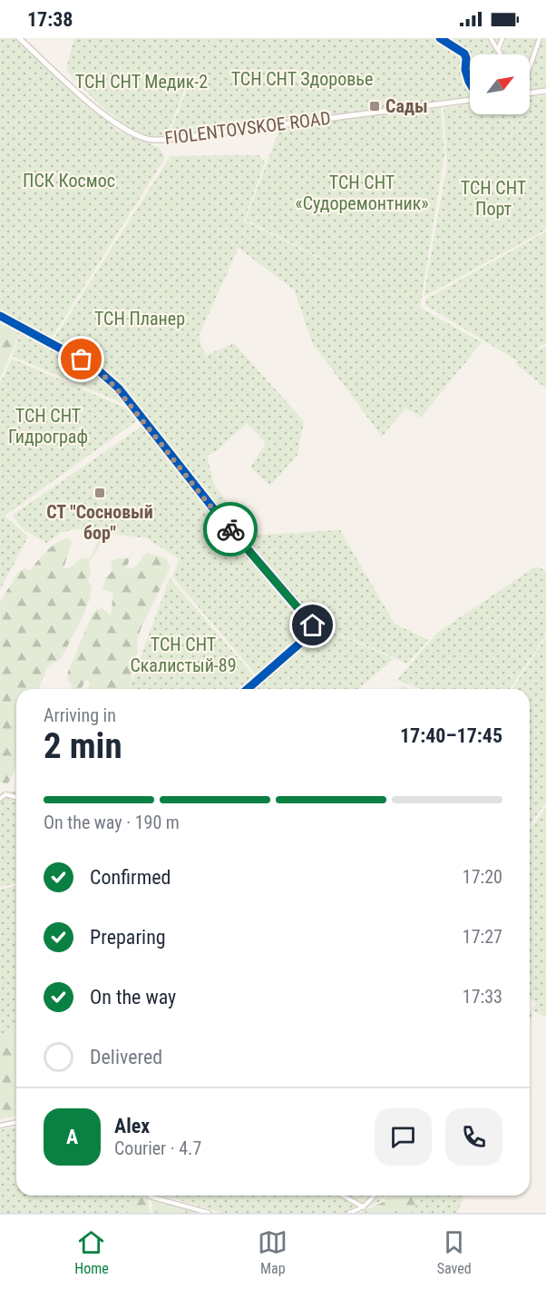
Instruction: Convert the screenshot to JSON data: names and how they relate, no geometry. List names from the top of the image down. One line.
{"streets":{"main road":["FIOLENTOVSKOE ROAD"]},"parks":["ТСН СНТ Здоровье","ТСН СНТ Медик-2","ПСК Космос","ТСН СНТ «Судоремонтник»","ТСН СНТ Порт","ТСН Планер","ТСН СНТ Гидрограф","ТСН СНТ Скалистый-89"],"places":{"transit":["Сады","СТ \"Сосновый бор\""]},"north":"top right","page":{"status":"17:38","heading":["2 min","Arriving in","17:40–17:45"],"panel":["Alex","Courier · 4.7"],"bar":"On the way · 190 m","list":[["Confirmed","17:20"],["Preparing","17:27"],["On the way","17:33"],"Delivered"],"round":"A","tabs":["Home","Map","Saved"]}}
